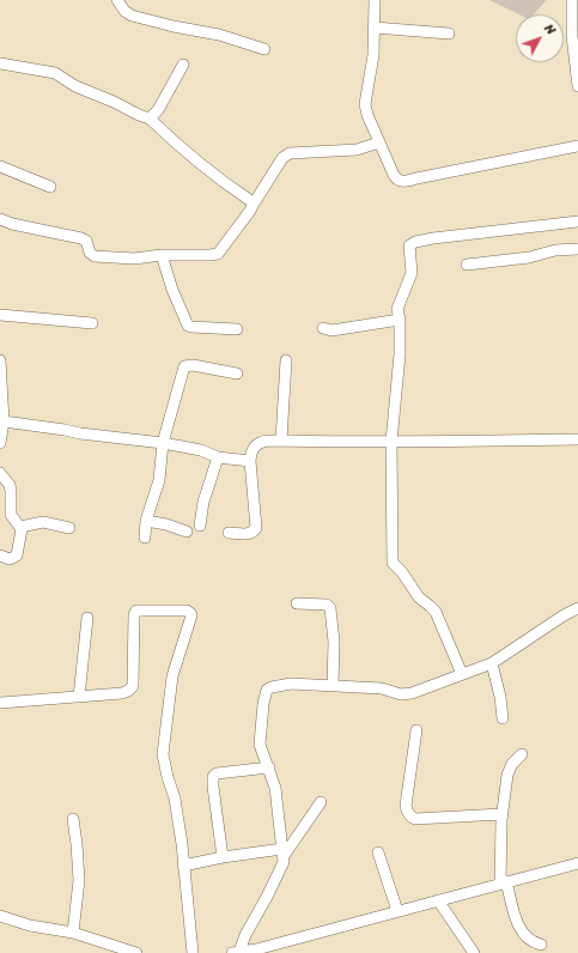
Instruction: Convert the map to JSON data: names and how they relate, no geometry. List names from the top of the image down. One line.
{"north":"top right"}
